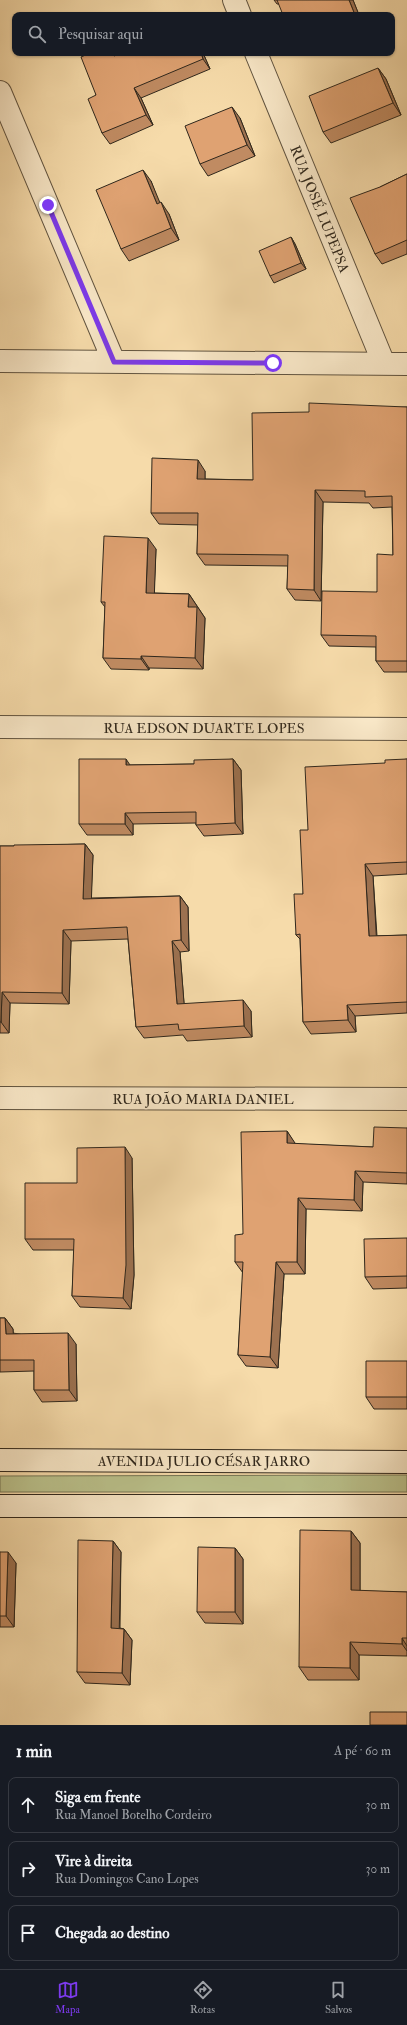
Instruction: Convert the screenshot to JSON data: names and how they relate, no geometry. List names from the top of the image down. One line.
{"streets":{"street":["RUA JOSÉ LUPEPSA","RUA EDSON DUARTE LOPES","RUA JOÃO MARIA DANIEL","AVENIDA JULIO CÉSAR JARRO"]},"page":{"search":"Pesquisar aqui","heading":["1 min","A pé · 60 m"],"list":[["Siga em frente","Rua Manoel Botelho Cordeiro","30 m"],["Vire à direita","Rua Domingos Cano Lopes","30 m"],"Chegada ao destino"],"nav":["Mapa","Rotas","Salvos"]}}
